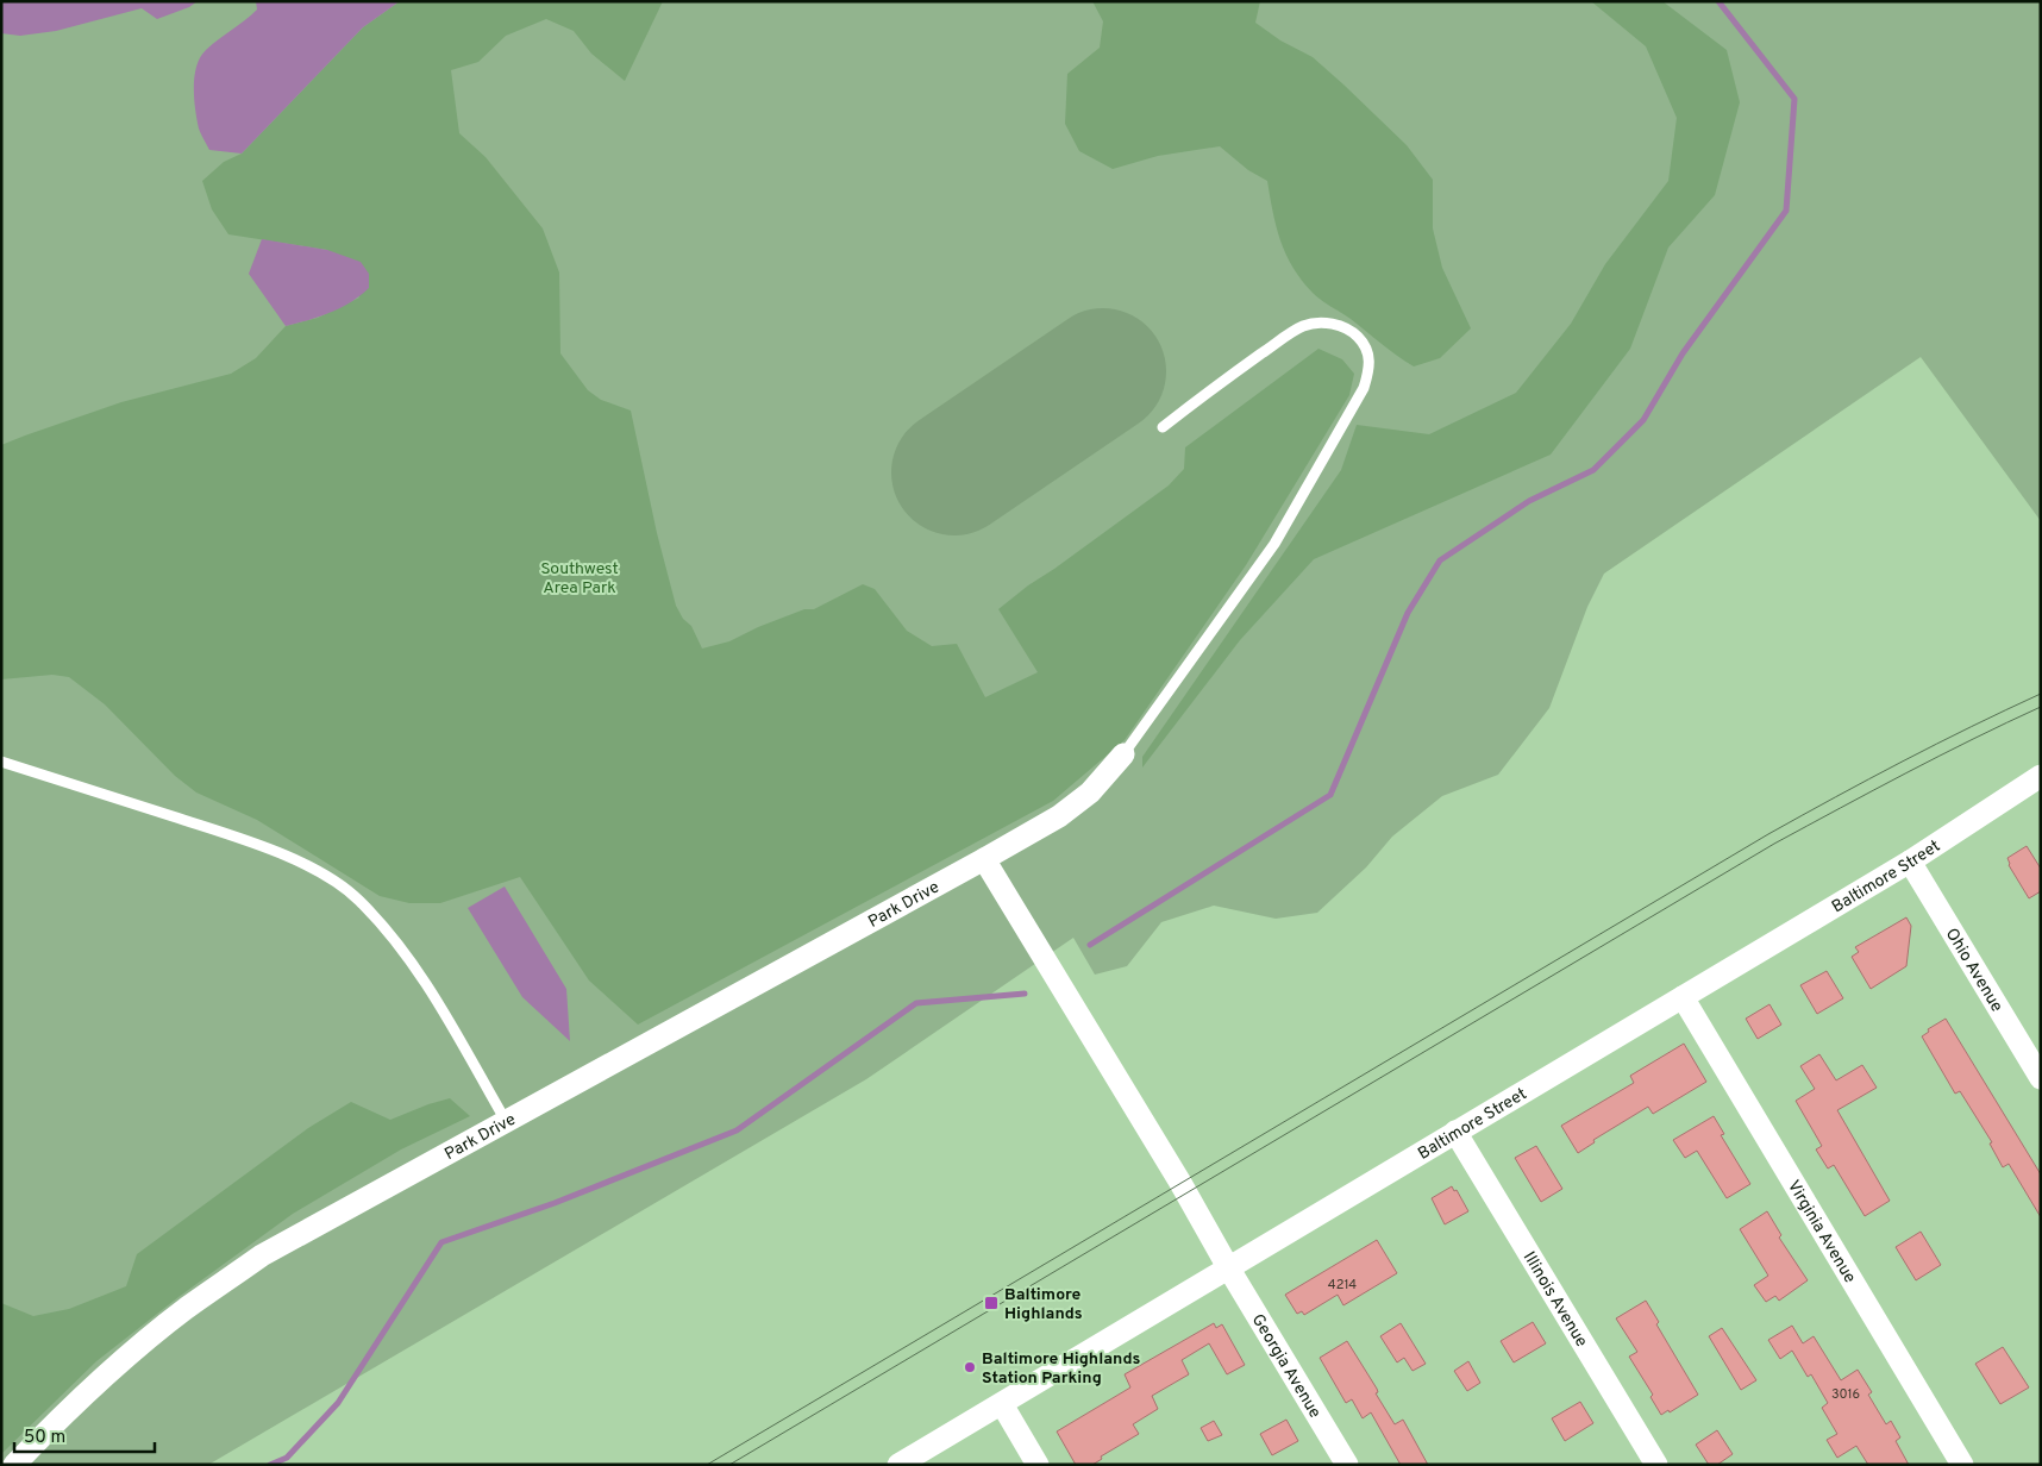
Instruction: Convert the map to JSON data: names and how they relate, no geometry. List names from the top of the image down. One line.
{"streets":{"street":["Baltimore Street","Park Drive","Ohio Avenue","Virginia Avenue","Illinois Avenue","Georgia Avenue"]},"crossings":[["Baltimore Street","Ohio Avenue"],["Baltimore Street","Virginia Avenue"],["Baltimore Street","Illinois Avenue"],["Baltimore Street","Georgia Avenue"]],"parks":["Southwest Area Park"],"places":{"transit":["Baltimore Highlands"],"other":["Baltimore Highlands Station Parking"]},"house_numbers":["4214","3016"],"scale_bar":"50 m"}
